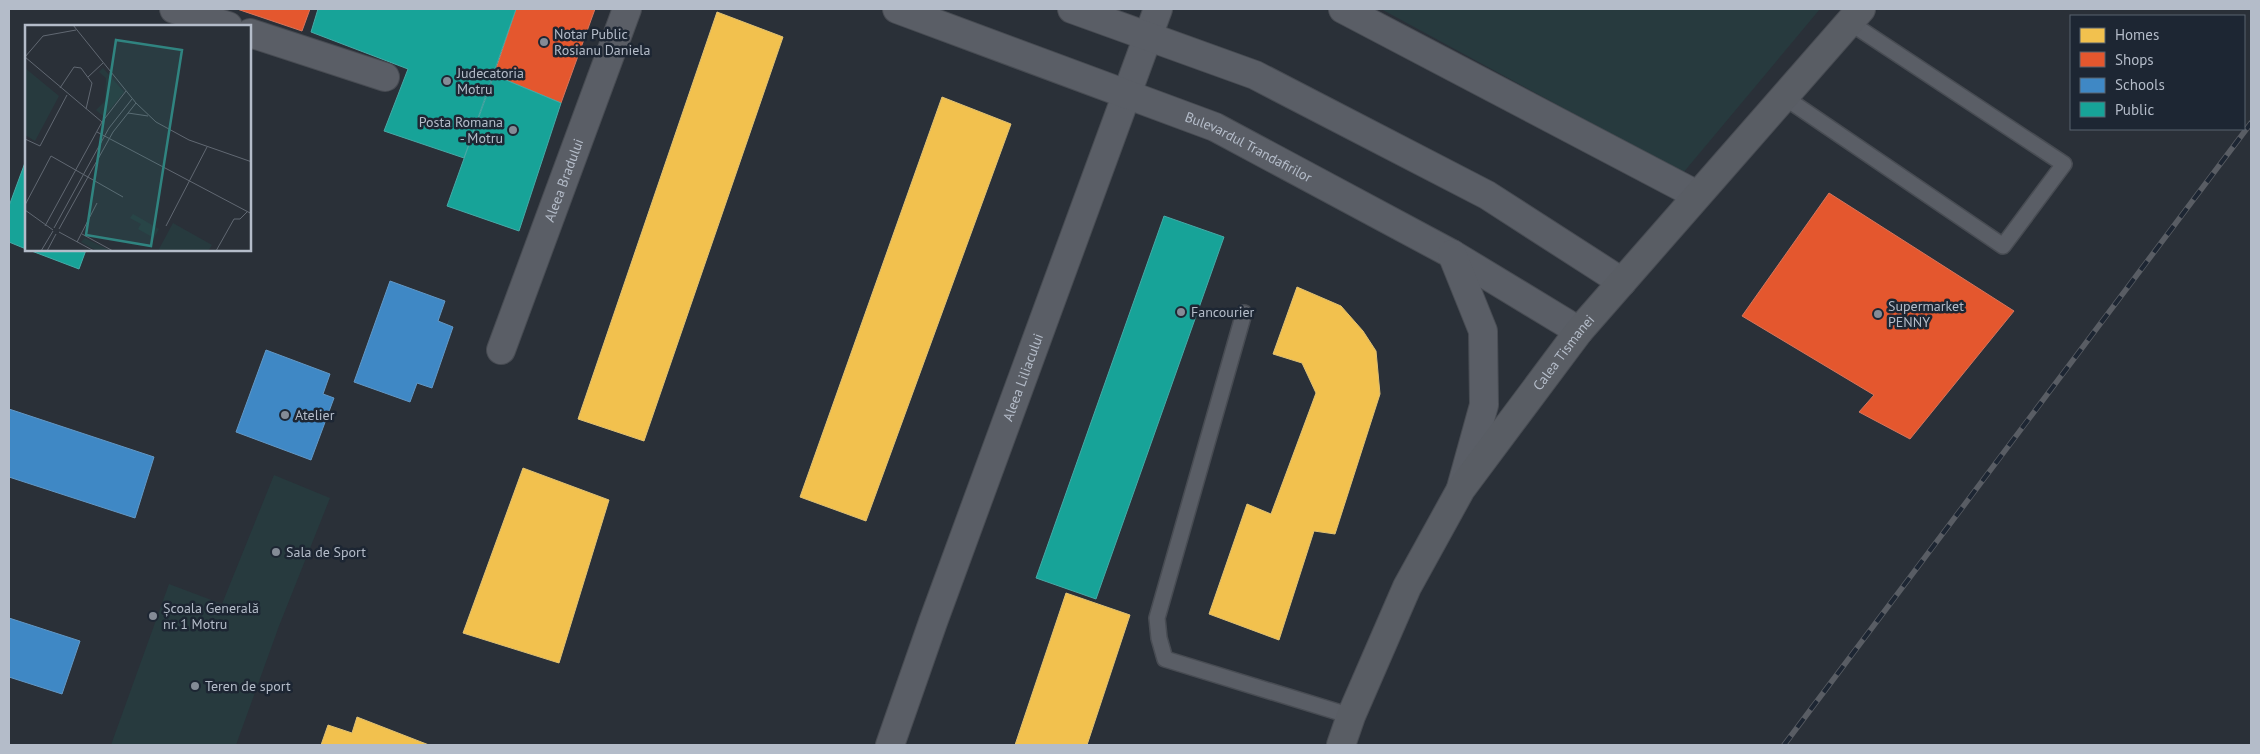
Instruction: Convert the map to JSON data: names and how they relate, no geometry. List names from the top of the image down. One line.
{"streets":{"main road":["Calea Tismanei"],"street":["Bulevardul Trandafirilor","Aleea Bradului","Aleea Liliacului"]},"crossings":[["Bulevardul Trandafirilor","Calea Tismanei"],["Bulevardul Trandafirilor","Aleea Liliacului"]],"places":["Notar Public Rosianu Daniela","Judecatoria Motru","Posta Romana - Motru","Fancourier","Supermarket PENNY","Atelier","Sala de Sport","Școala Generală nr. 1 Motru","Teren de sport"],"legend":["Homes","Shops","Schools","Public"]}
